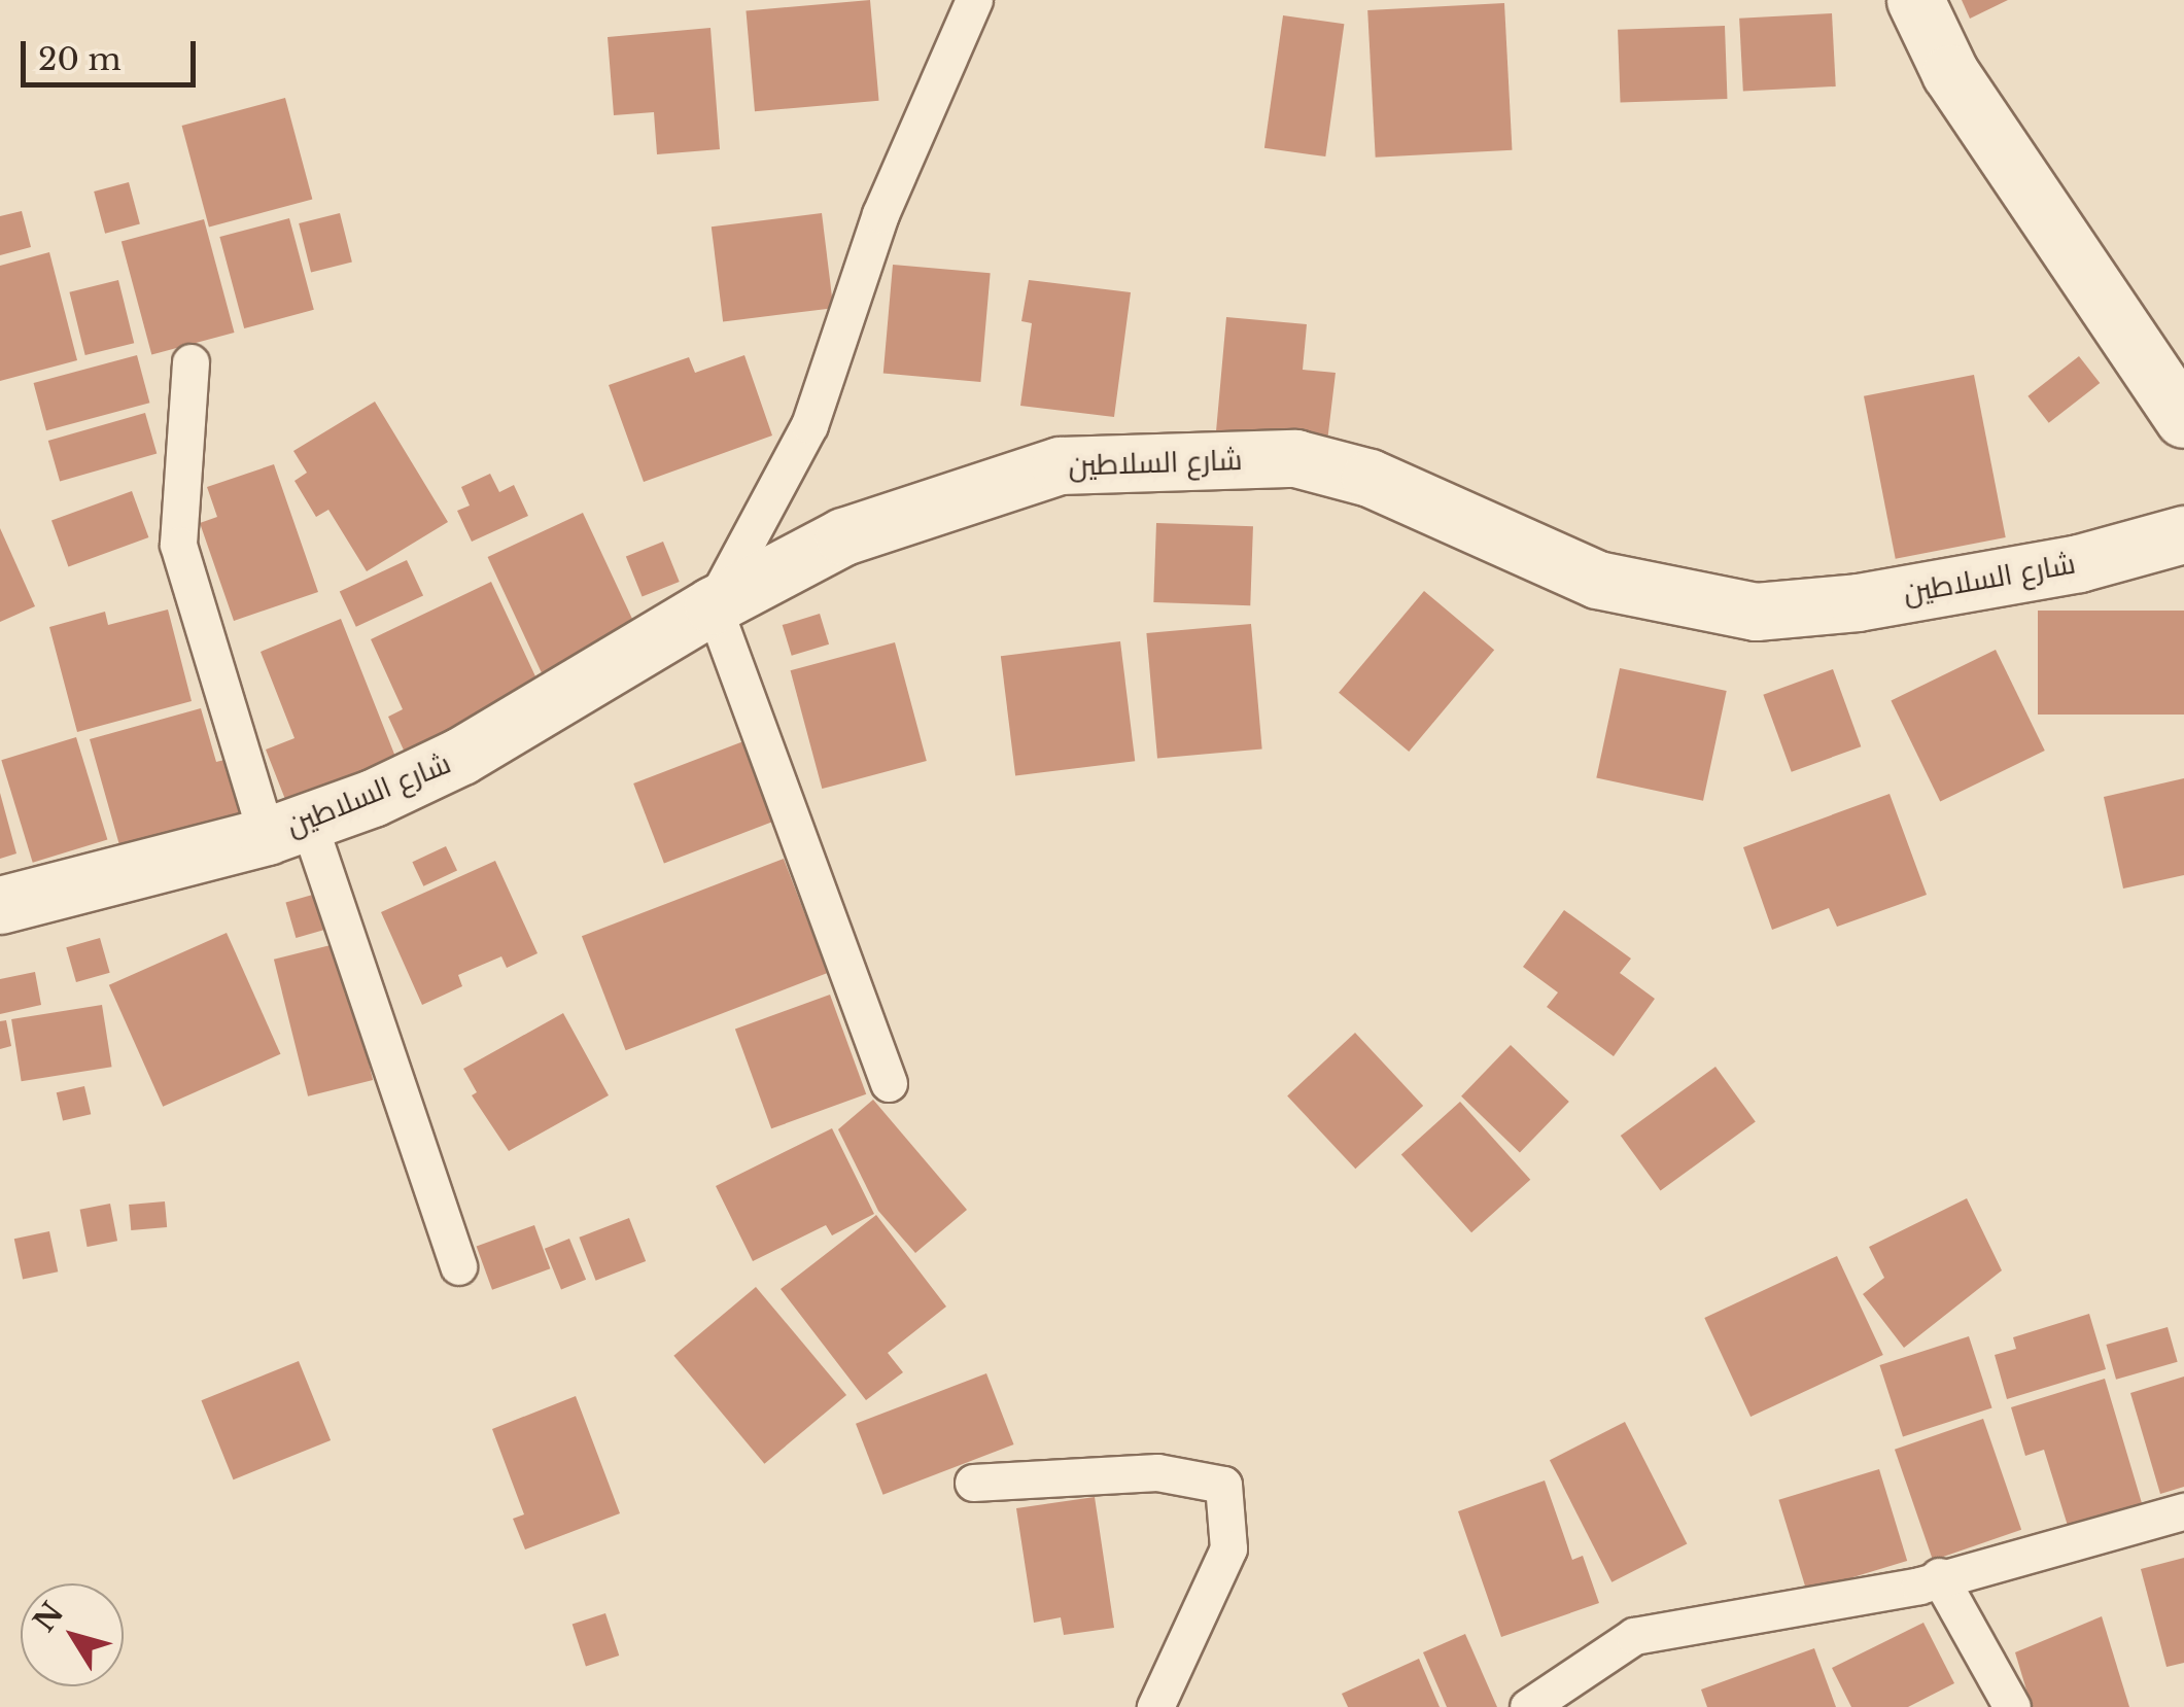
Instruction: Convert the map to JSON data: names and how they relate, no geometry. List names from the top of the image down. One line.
{"streets":{"main road":["شارع السلاطين"]},"scale_bar":"20 m","north":"top left"}
